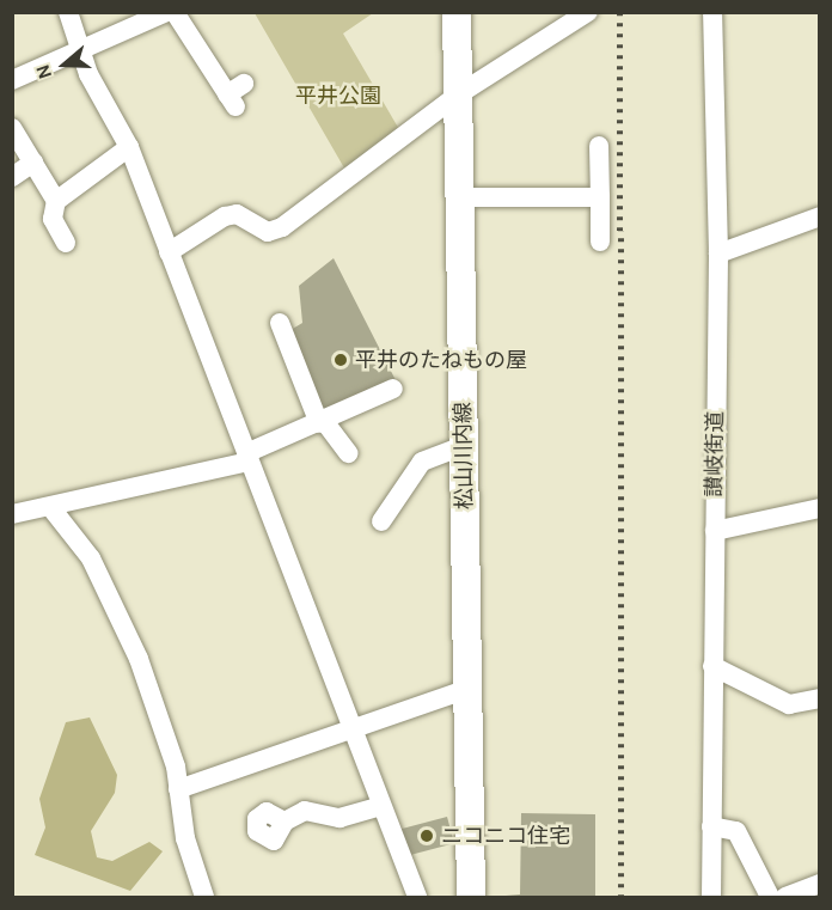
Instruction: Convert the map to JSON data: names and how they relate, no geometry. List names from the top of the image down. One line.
{"streets":{"main road":["松山川内線"],"street":["讃岐街道"]},"parks":["平井公園"],"places":["平井のたねもの屋","ニコニコ住宅"],"north":"left"}
